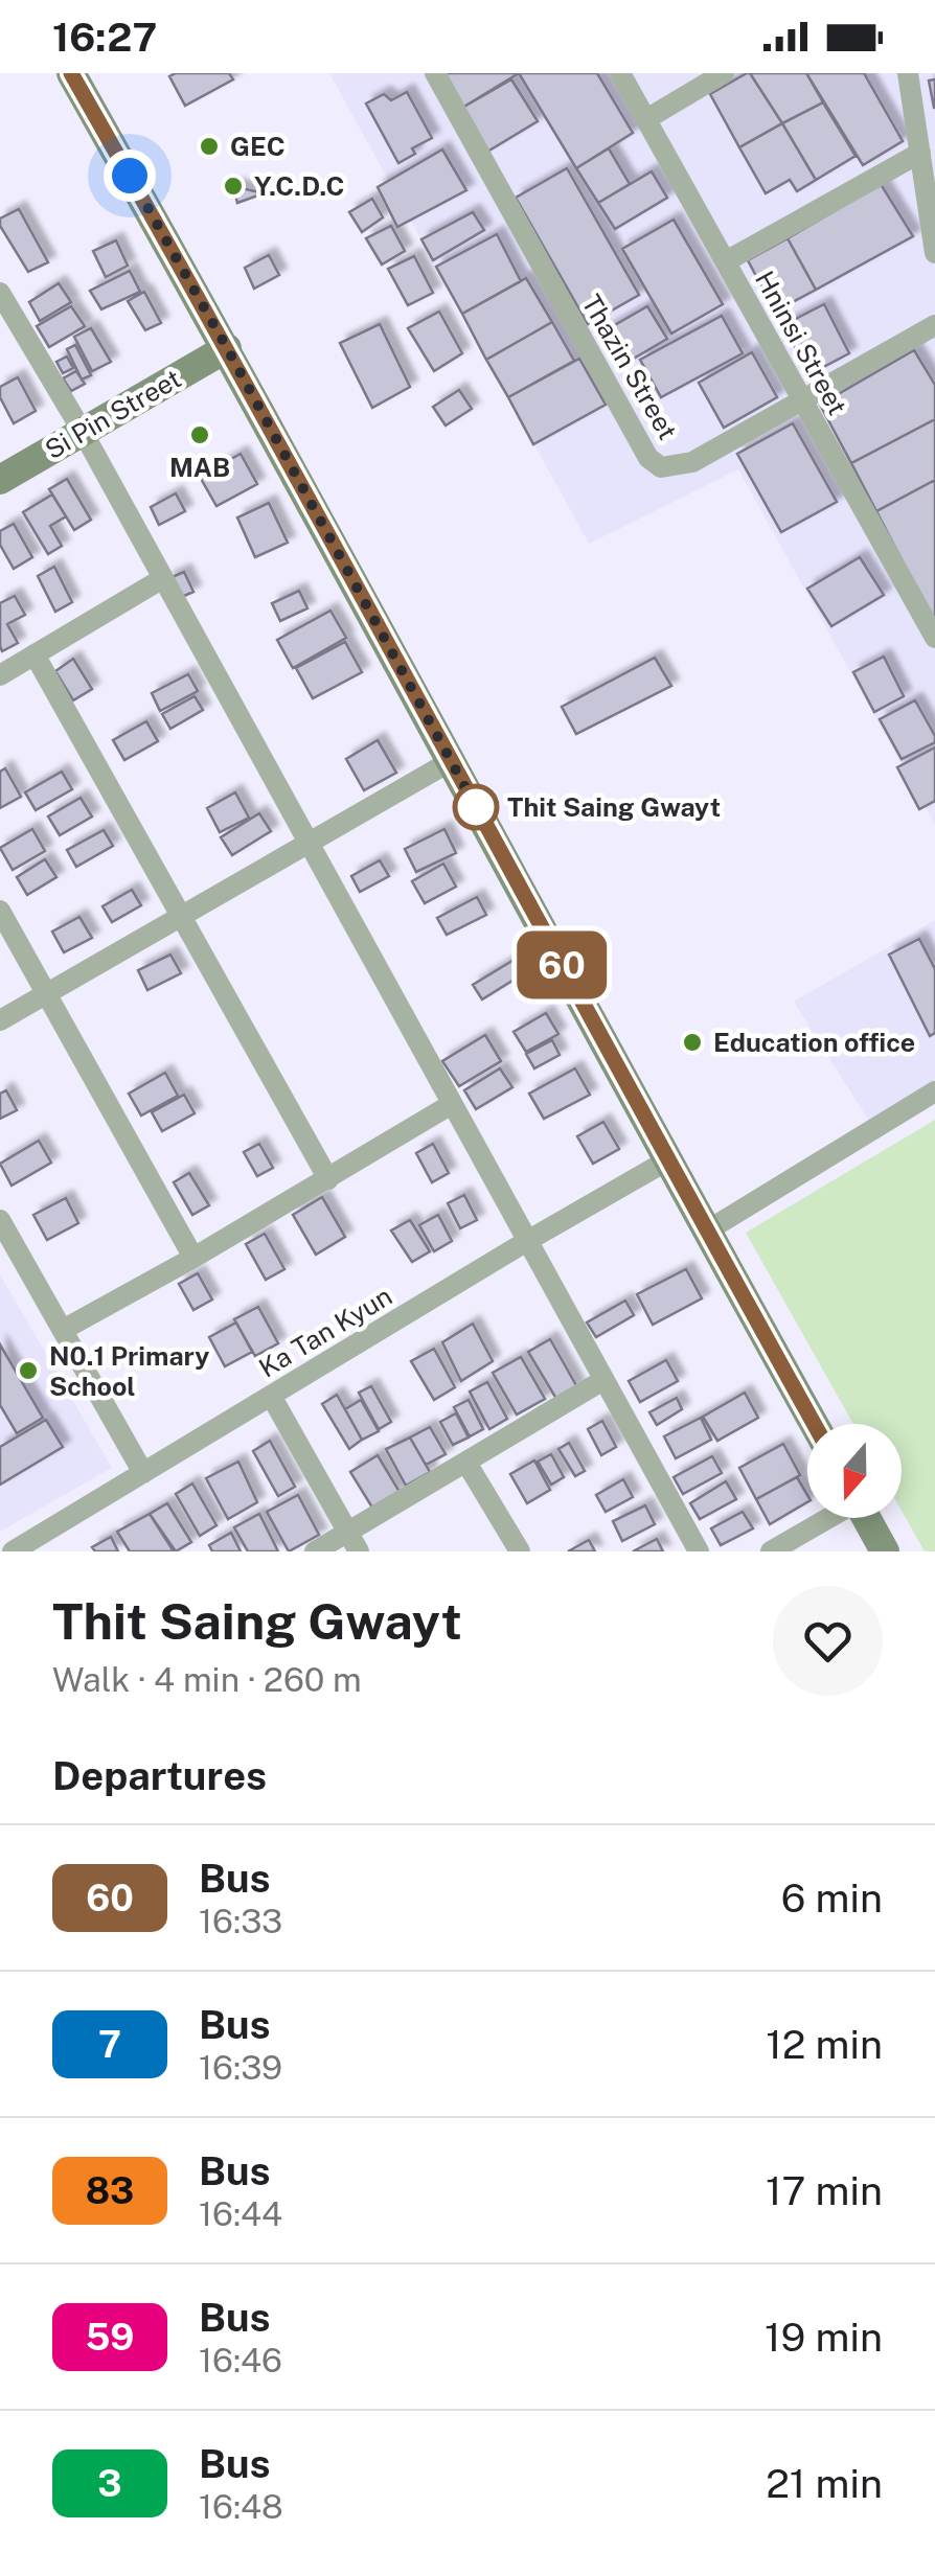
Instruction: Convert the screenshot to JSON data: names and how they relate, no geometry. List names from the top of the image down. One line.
{"streets":{"main road":["Si Pin Street"],"street":["Hninsi Street","Thazin Street","Ka Tan Kyun"]},"crossings":[["Hninsi Street","Thazin Street"]],"places":["GEC","Y.C.D.C","MAB","Thit Saing Gwayt","Education office","N0.1 Primary School"],"lines":["bus line 60"],"north":"bottom","page":{"status":"16:27","on_map":"60","heading":[["Thit Saing Gwayt","Walk · 4 min · 260 m"],"Departures"],"list":[{"mark":"60","name":"Bus","note":"16:33","value":"6 min"},{"mark":"7","name":"Bus","note":"16:39","value":"12 min"},{"mark":"83","name":"Bus","note":"16:44","value":"17 min"},{"mark":"59","name":"Bus","note":"16:46","value":"19 min"},{"mark":"3","name":"Bus","note":"16:48","value":"21 min"}]}}
